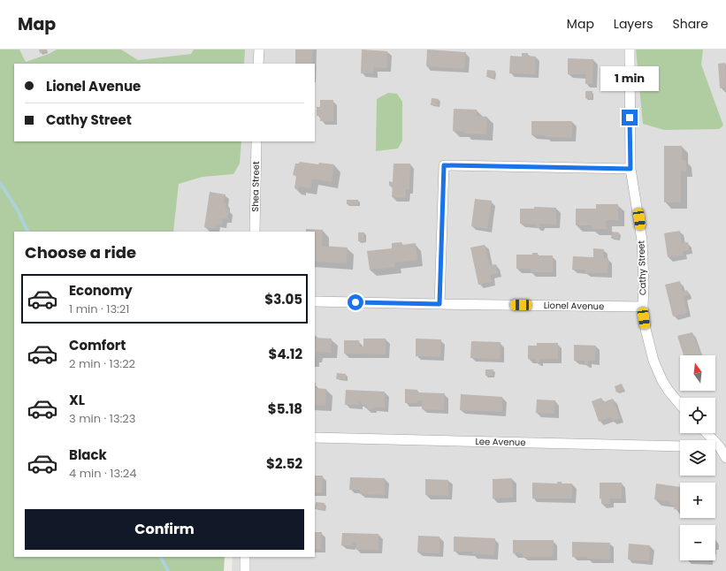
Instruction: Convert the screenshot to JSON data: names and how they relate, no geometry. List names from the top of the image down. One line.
{"streets":{"street":["Shea Street","Cathy Street","Lionel Avenue","Lee Avenue"]},"crossings":[["Cathy Street","Lionel Avenue"]],"north":"top","page":{"header":"Map","nav":["Map","Layers","Share"],"banner":["Lionel Avenue","Cathy Street"],"bubble":"1 min","heading":"Choose a ride","list":[{"name":"Economy","note":"1 min · 13:21","value":"$3.05"},{"name":"Comfort","note":"2 min · 13:22","value":"$4.12"},{"name":"XL","note":"3 min · 13:23","value":"$5.18"},{"name":"Black","note":"4 min · 13:24","value":"$2.52"}],"map_buttons":["+","−"],"buttons":"Confirm"}}
